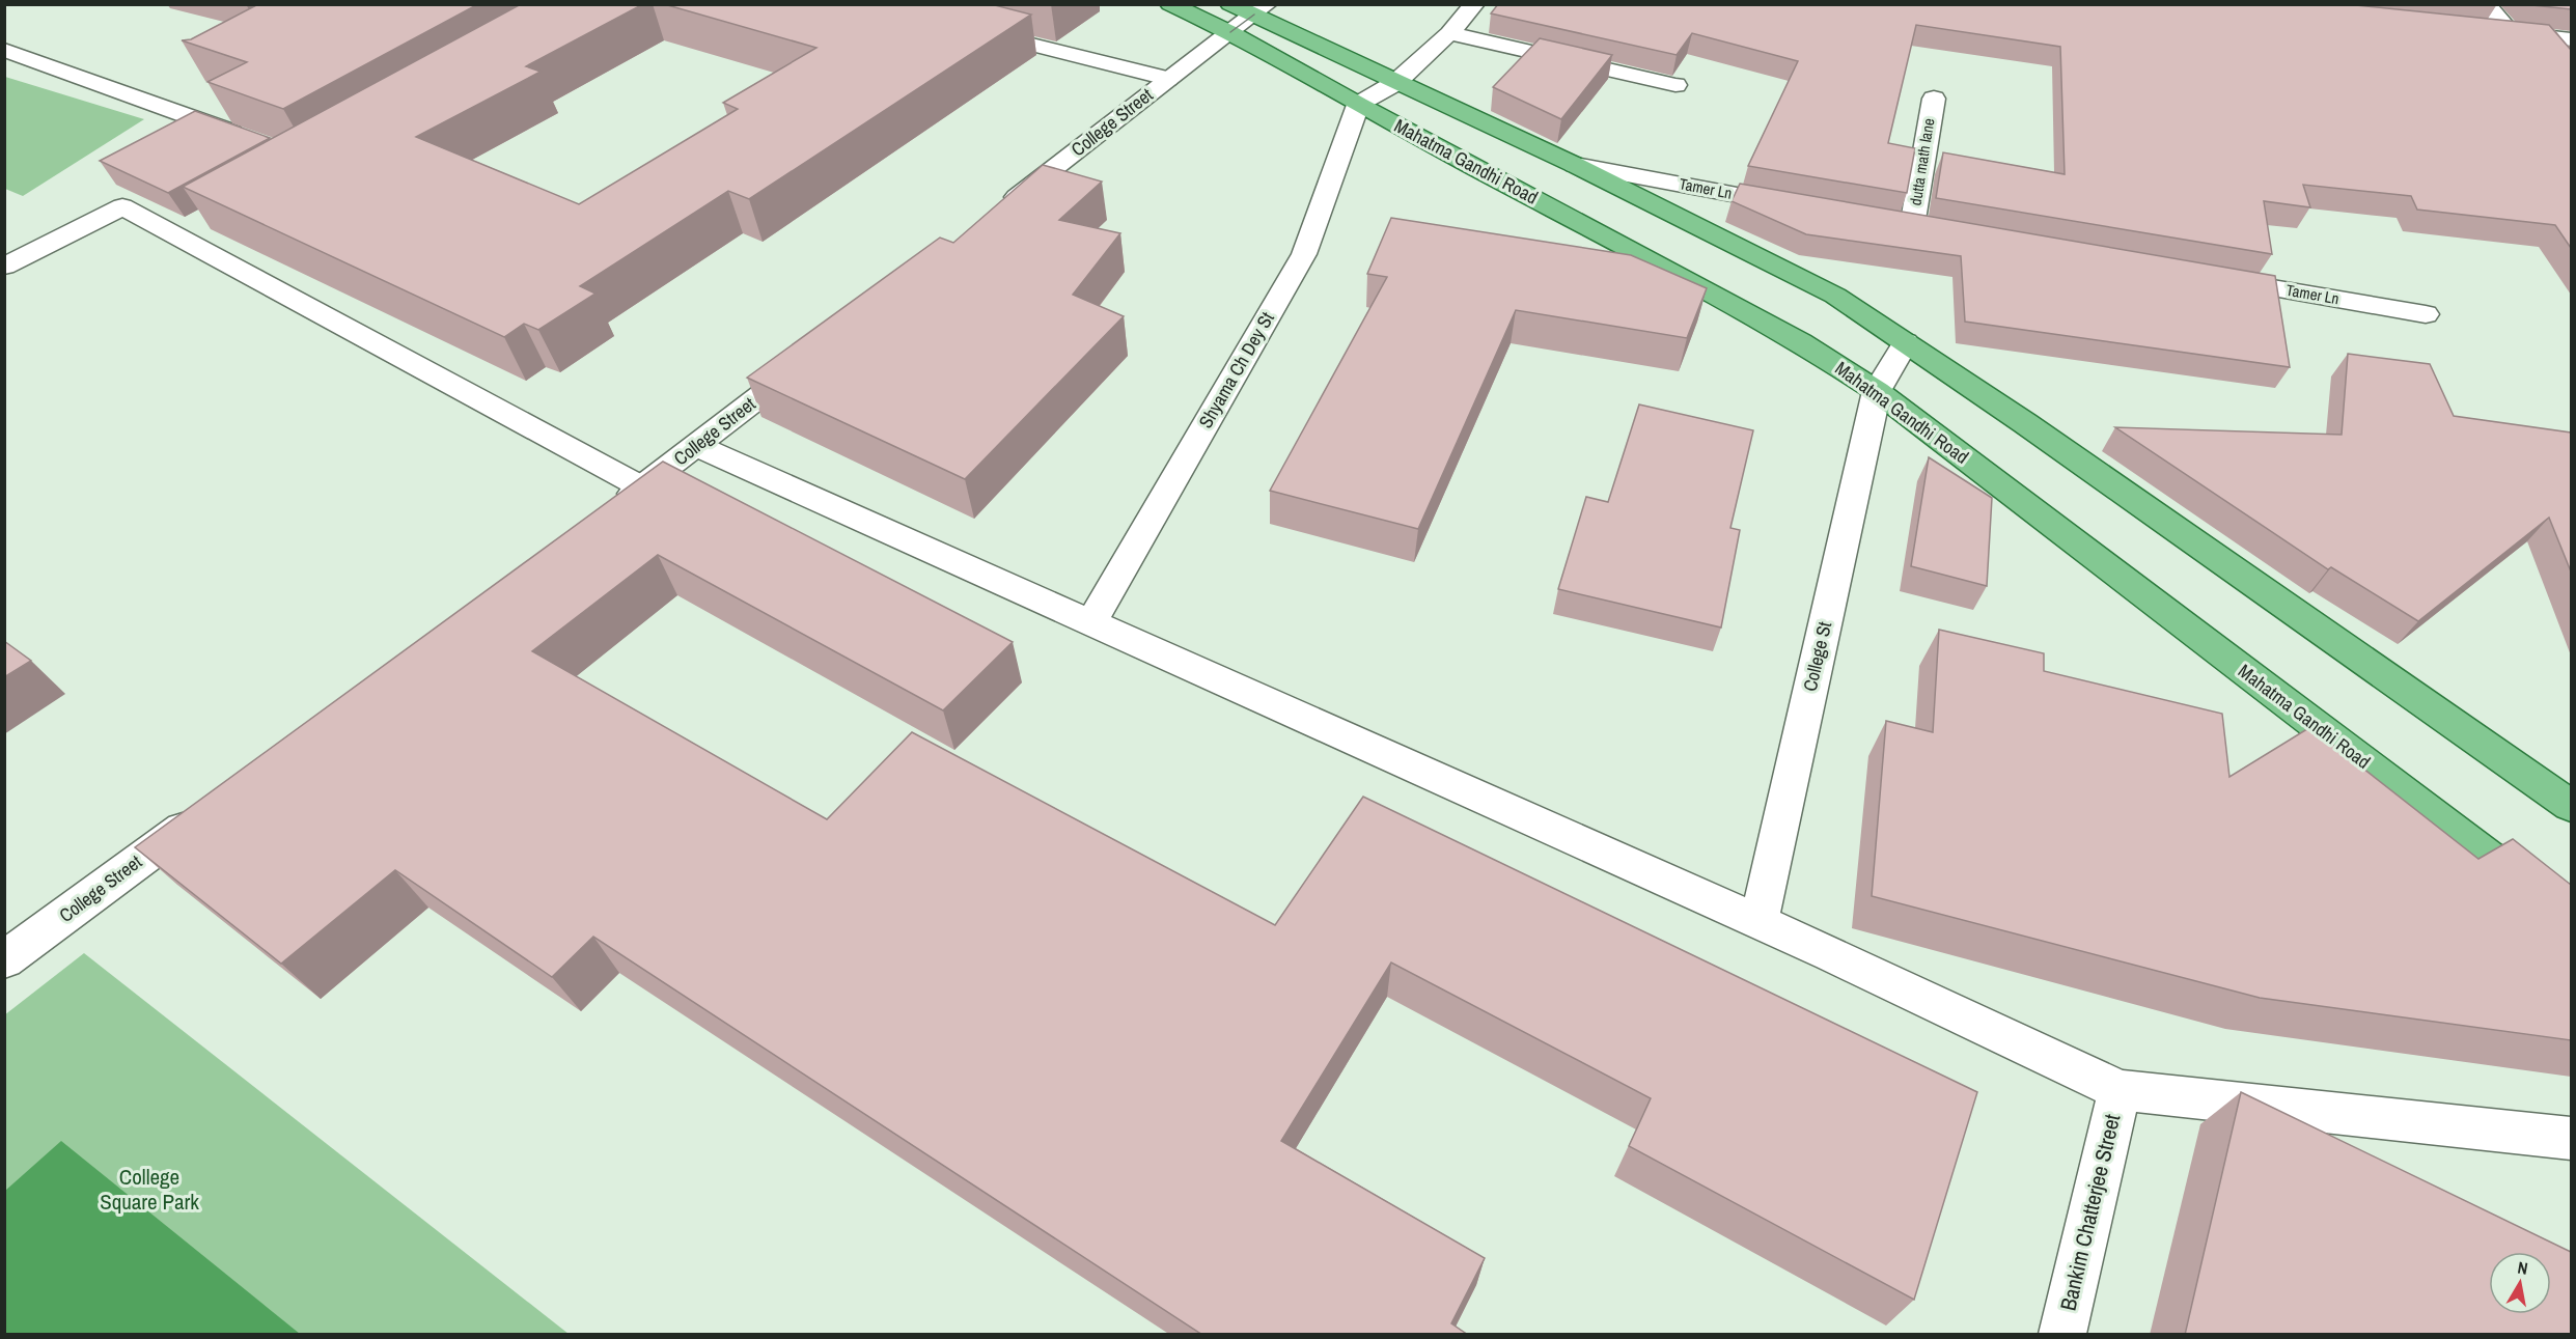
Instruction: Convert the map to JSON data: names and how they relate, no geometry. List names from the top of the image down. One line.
{"streets":{"main road":["Mahatma Gandhi Road"],"street":["College Street","dutta math lane","Tamer Ln","Shyama Ch Dey St","College St","Bankim Chatterjee Street"]},"crossings":[["College Street","Mahatma Gandhi Road"],["Mahatma Gandhi Road","Tamer Ln"],["Mahatma Gandhi Road","Shyama Ch Dey St"],["Mahatma Gandhi Road","College St"]],"parks":["College Square Park"],"north":"top"}
